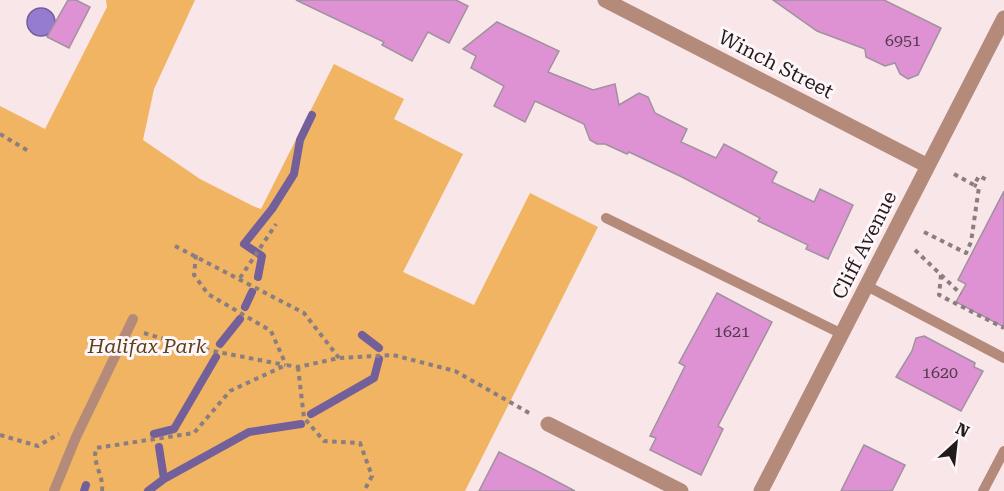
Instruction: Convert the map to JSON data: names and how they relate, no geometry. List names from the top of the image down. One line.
{"streets":{"street":["Winch Street","Cliff Avenue"]},"crossings":[["Winch Street","Cliff Avenue"]],"parks":["Halifax Park"],"house_numbers":["6951","1621","1620"],"north":"top right"}
